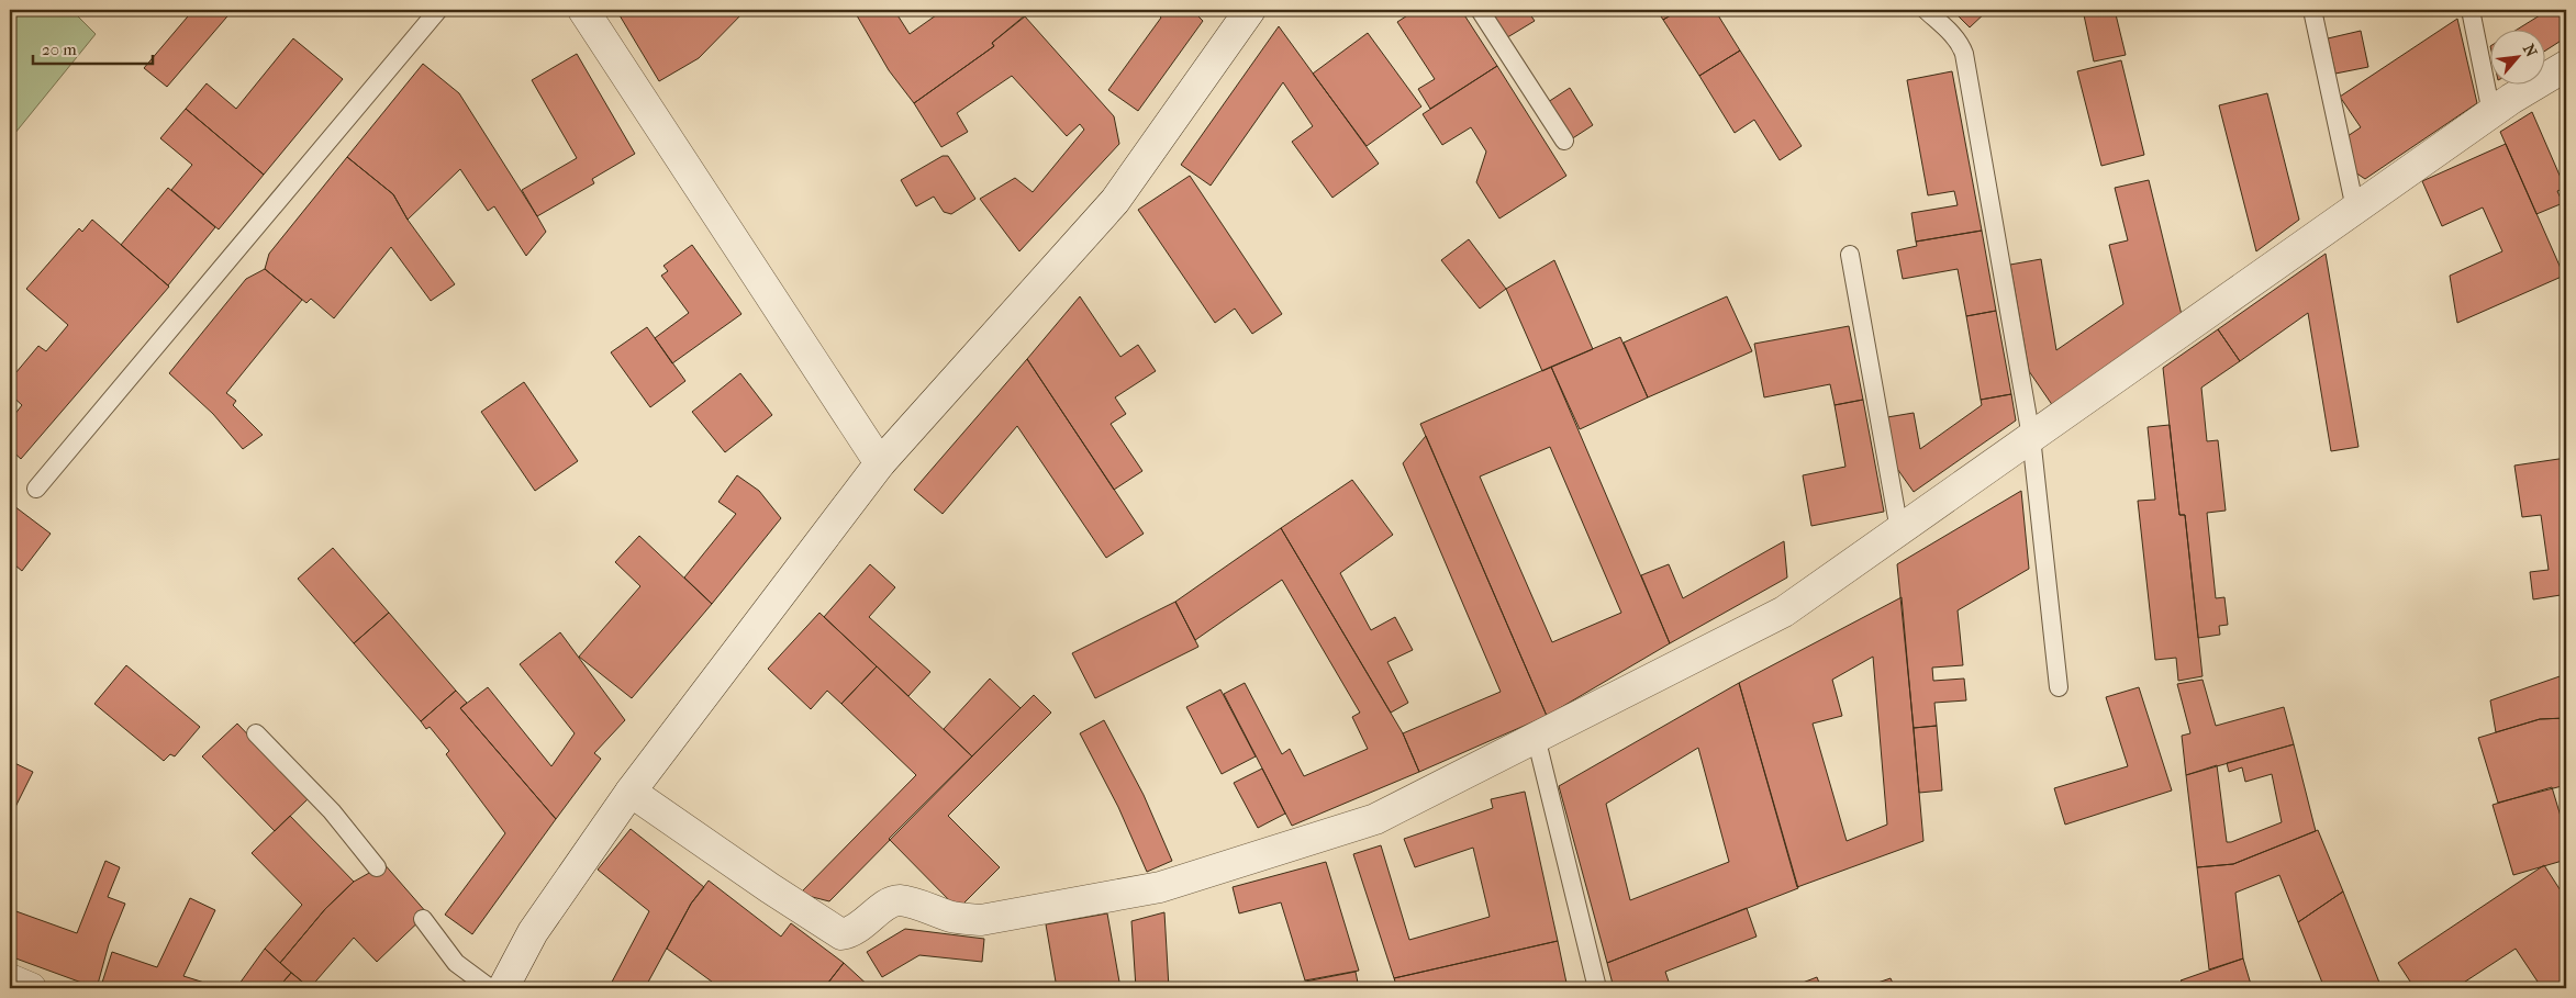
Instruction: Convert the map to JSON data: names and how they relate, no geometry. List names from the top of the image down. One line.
{"scale_bar":"20 m","north":"top right"}
